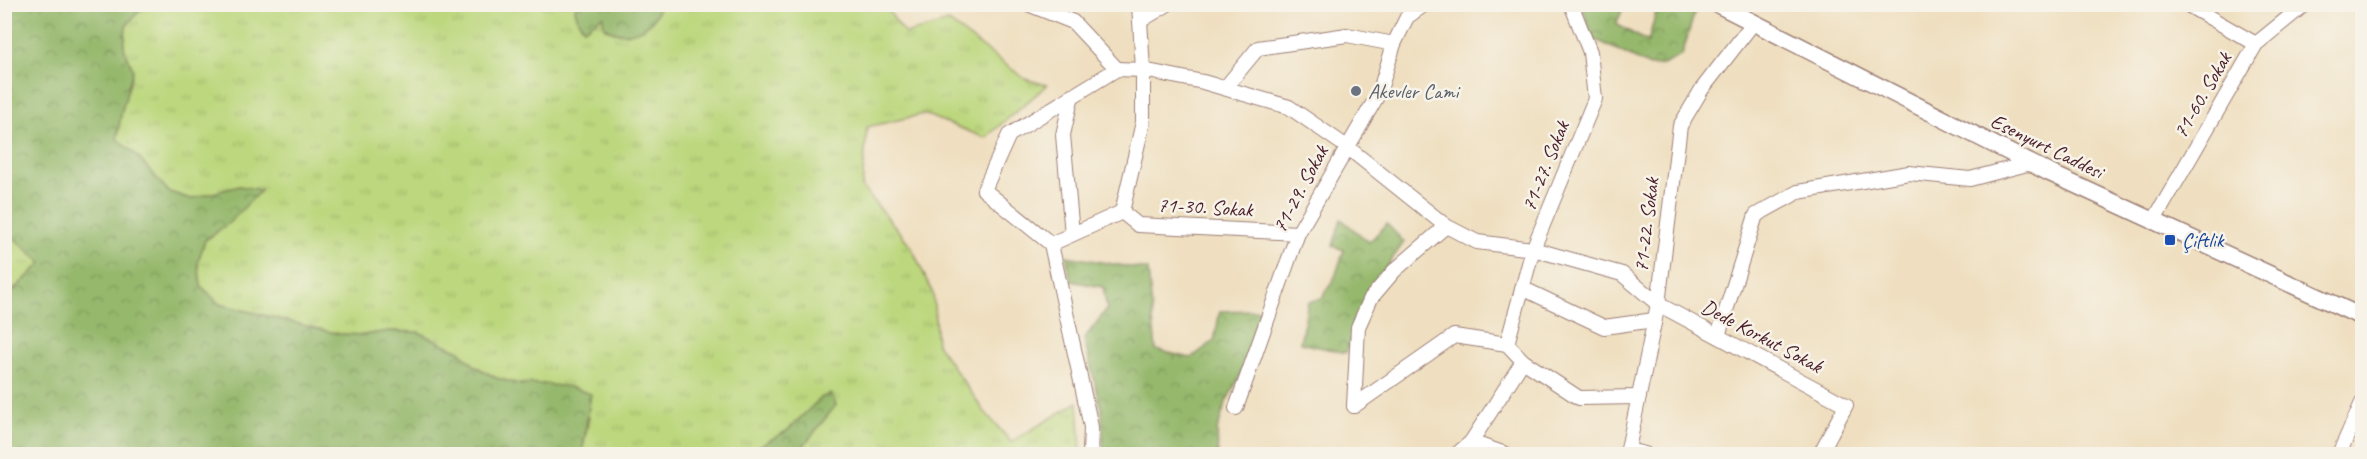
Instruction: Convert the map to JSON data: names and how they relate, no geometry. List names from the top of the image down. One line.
{"streets":{"street":["71-60. Sokak","Esenyurt Caddesi","71-27. Sokak","71-29. Sokak","71-30. Sokak","71-22. Sokak","Dede Korkut Sokak"]},"crossings":[["71-60. Sokak","Esenyurt Caddesi"],["Esenyurt Caddesi","71-22. Sokak"],["71-27. Sokak","Dede Korkut Sokak"],["71-29. Sokak","71-30. Sokak"],["71-29. Sokak","Dede Korkut Sokak"],["71-22. Sokak","Dede Korkut Sokak"]],"places":{"other":["Akevler Cami"],"transit":["Çiftlik"]}}
